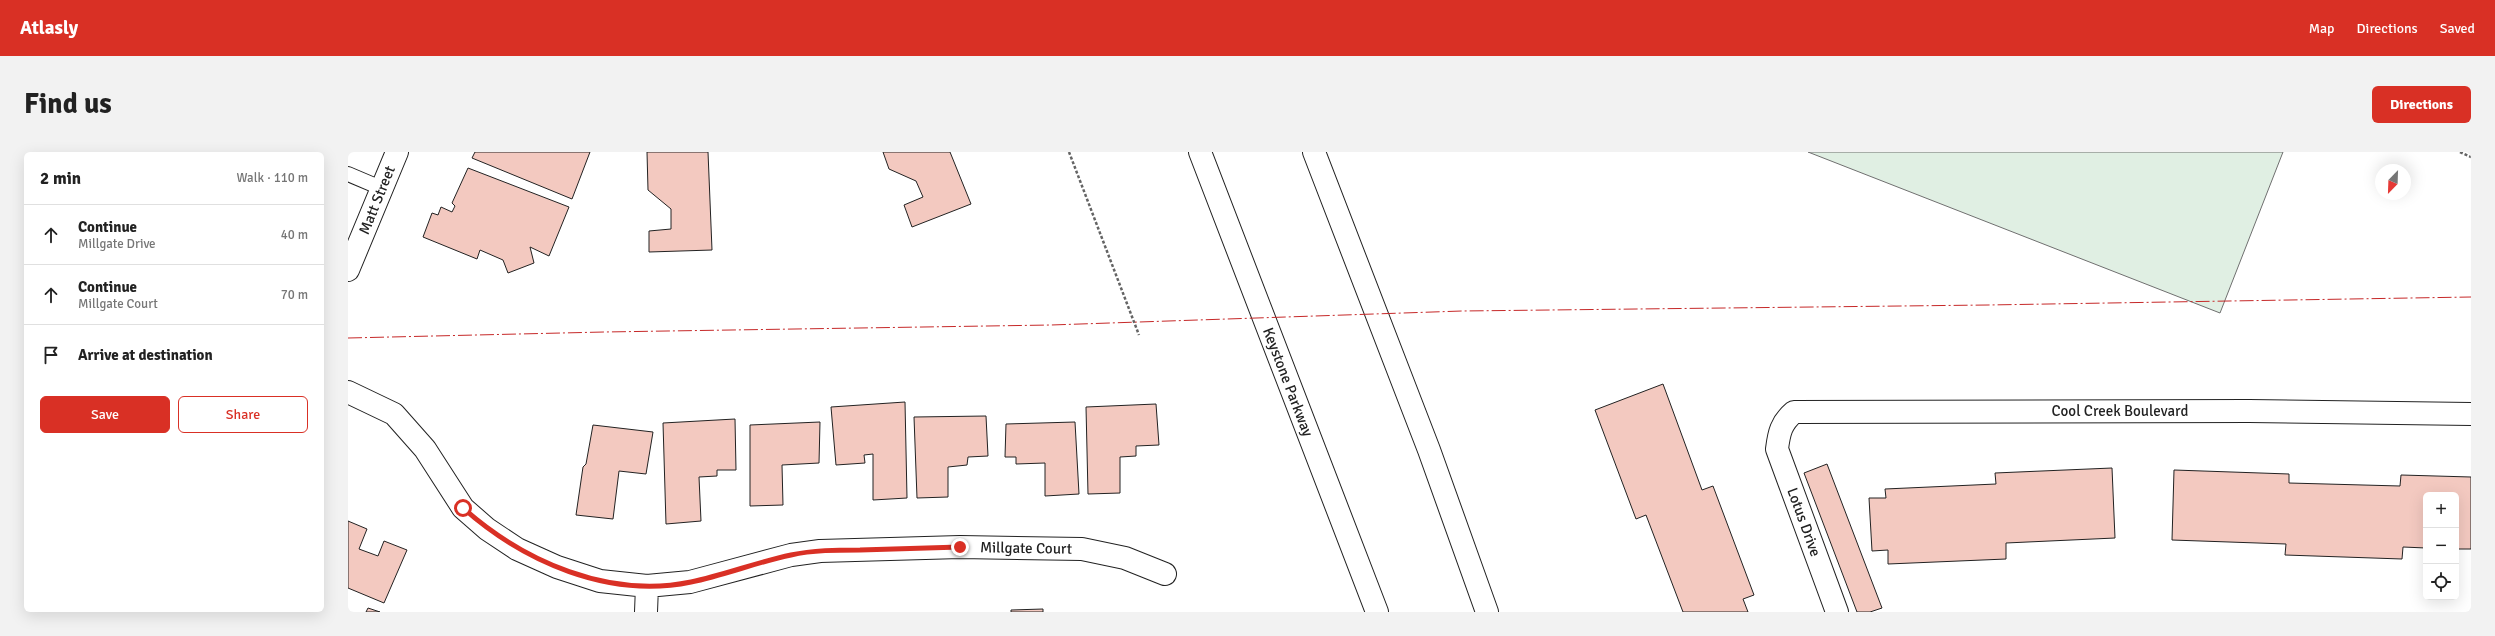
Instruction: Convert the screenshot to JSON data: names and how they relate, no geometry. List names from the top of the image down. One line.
{"streets":{"main road":["Matt Street","Keystone Parkway","Cool Creek Boulevard","Lotus Drive","Millgate Court"]},"crossings":[["Cool Creek Boulevard","Lotus Drive"]],"north":"bottom left","page":{"header":"Atlasly","nav":["Map","Directions","Saved"],"buttons":["Directions",["Save","Share"]],"title":"Find us","heading":["2 min","Walk · 110 m"],"list":[["Continue","Millgate Drive","40 m"],["Continue","Millgate Court","70 m"],"Arrive at destination"],"map_buttons":["+","−"]}}
